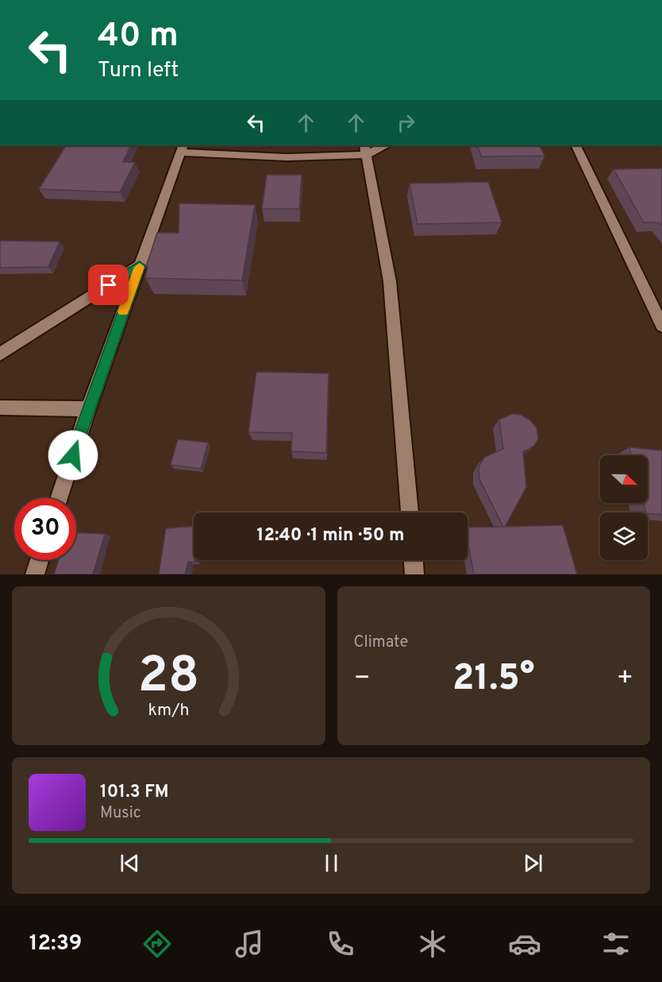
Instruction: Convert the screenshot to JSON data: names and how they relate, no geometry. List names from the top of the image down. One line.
{"north":"right","page":{"turn":["40 m","Turn left"],"limit":"30","trip":"12:40 · 1 min · 50 m","tile":"Climate","heat":["−","21.5°","+"],"song":["101.3 FM","Music"],"tabs":"12:39","gauge":["28","km/h"]}}
